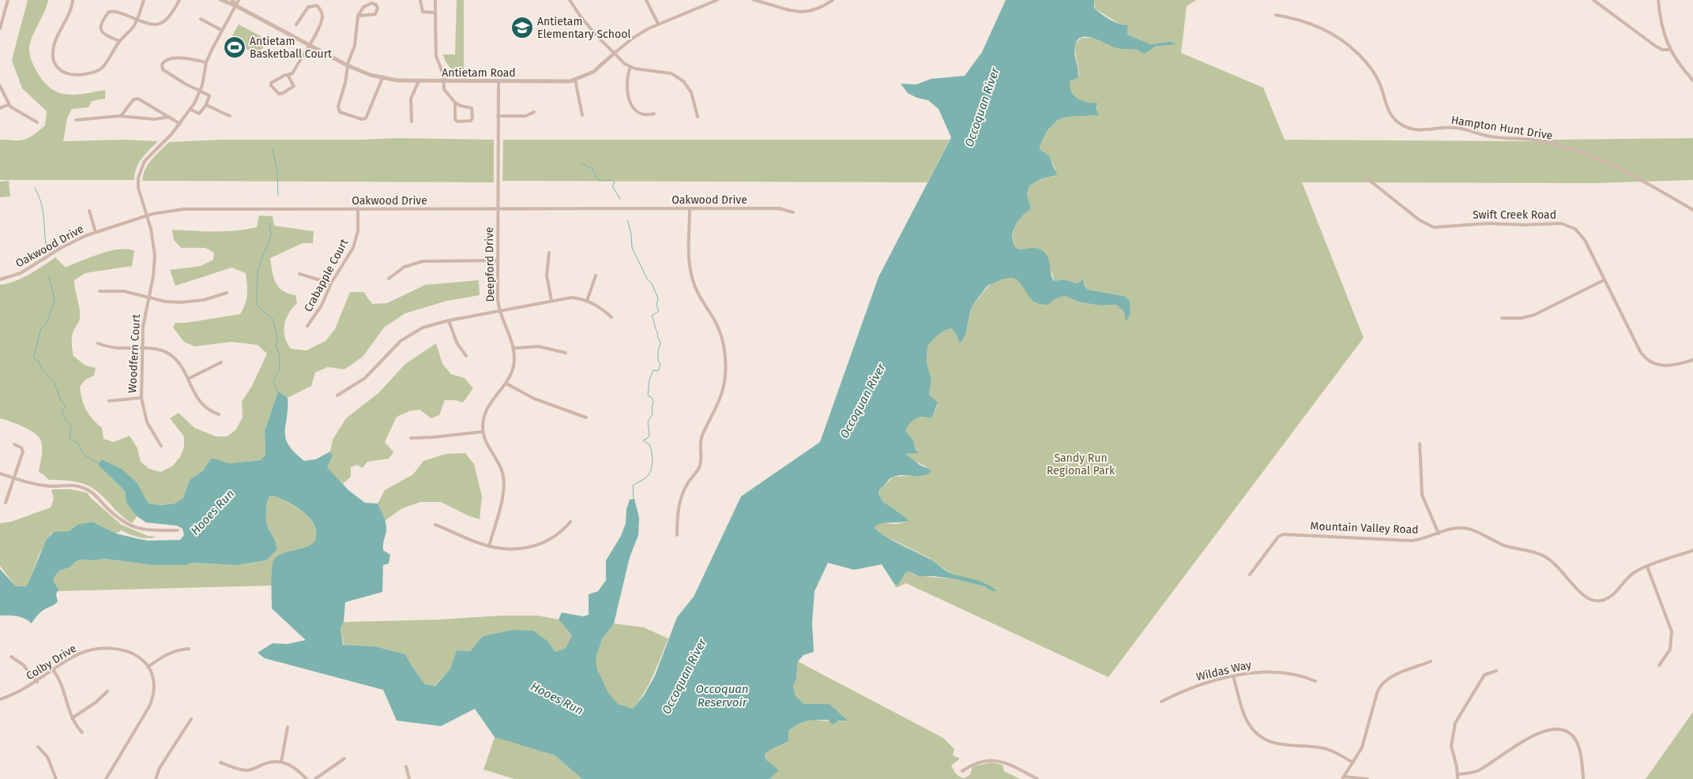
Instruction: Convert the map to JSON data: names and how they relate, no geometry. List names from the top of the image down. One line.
{"streets":{"street":["Antietam Road","Hampton Hunt Drive","Oakwood Drive","Swift Creek Road","Deepford Drive","Crabapple Court","Woodfern Court","Mountain Valley Road","Colby Drive","Wildas Way"]},"crossings":[["Antietam Road","Deepford Drive"],["Antietam Road","Woodfern Court"],["Oakwood Drive","Deepford Drive"],["Oakwood Drive","Crabapple Court"],["Oakwood Drive","Woodfern Court"]],"water":["Occoquan River","Hooes Run","Occoquan Reservoir"],"parks":["Sandy Run Regional Park"],"places":{"school or university":["Antietam Elementary School"],"sports":["Antietam Basketball Court"]}}
